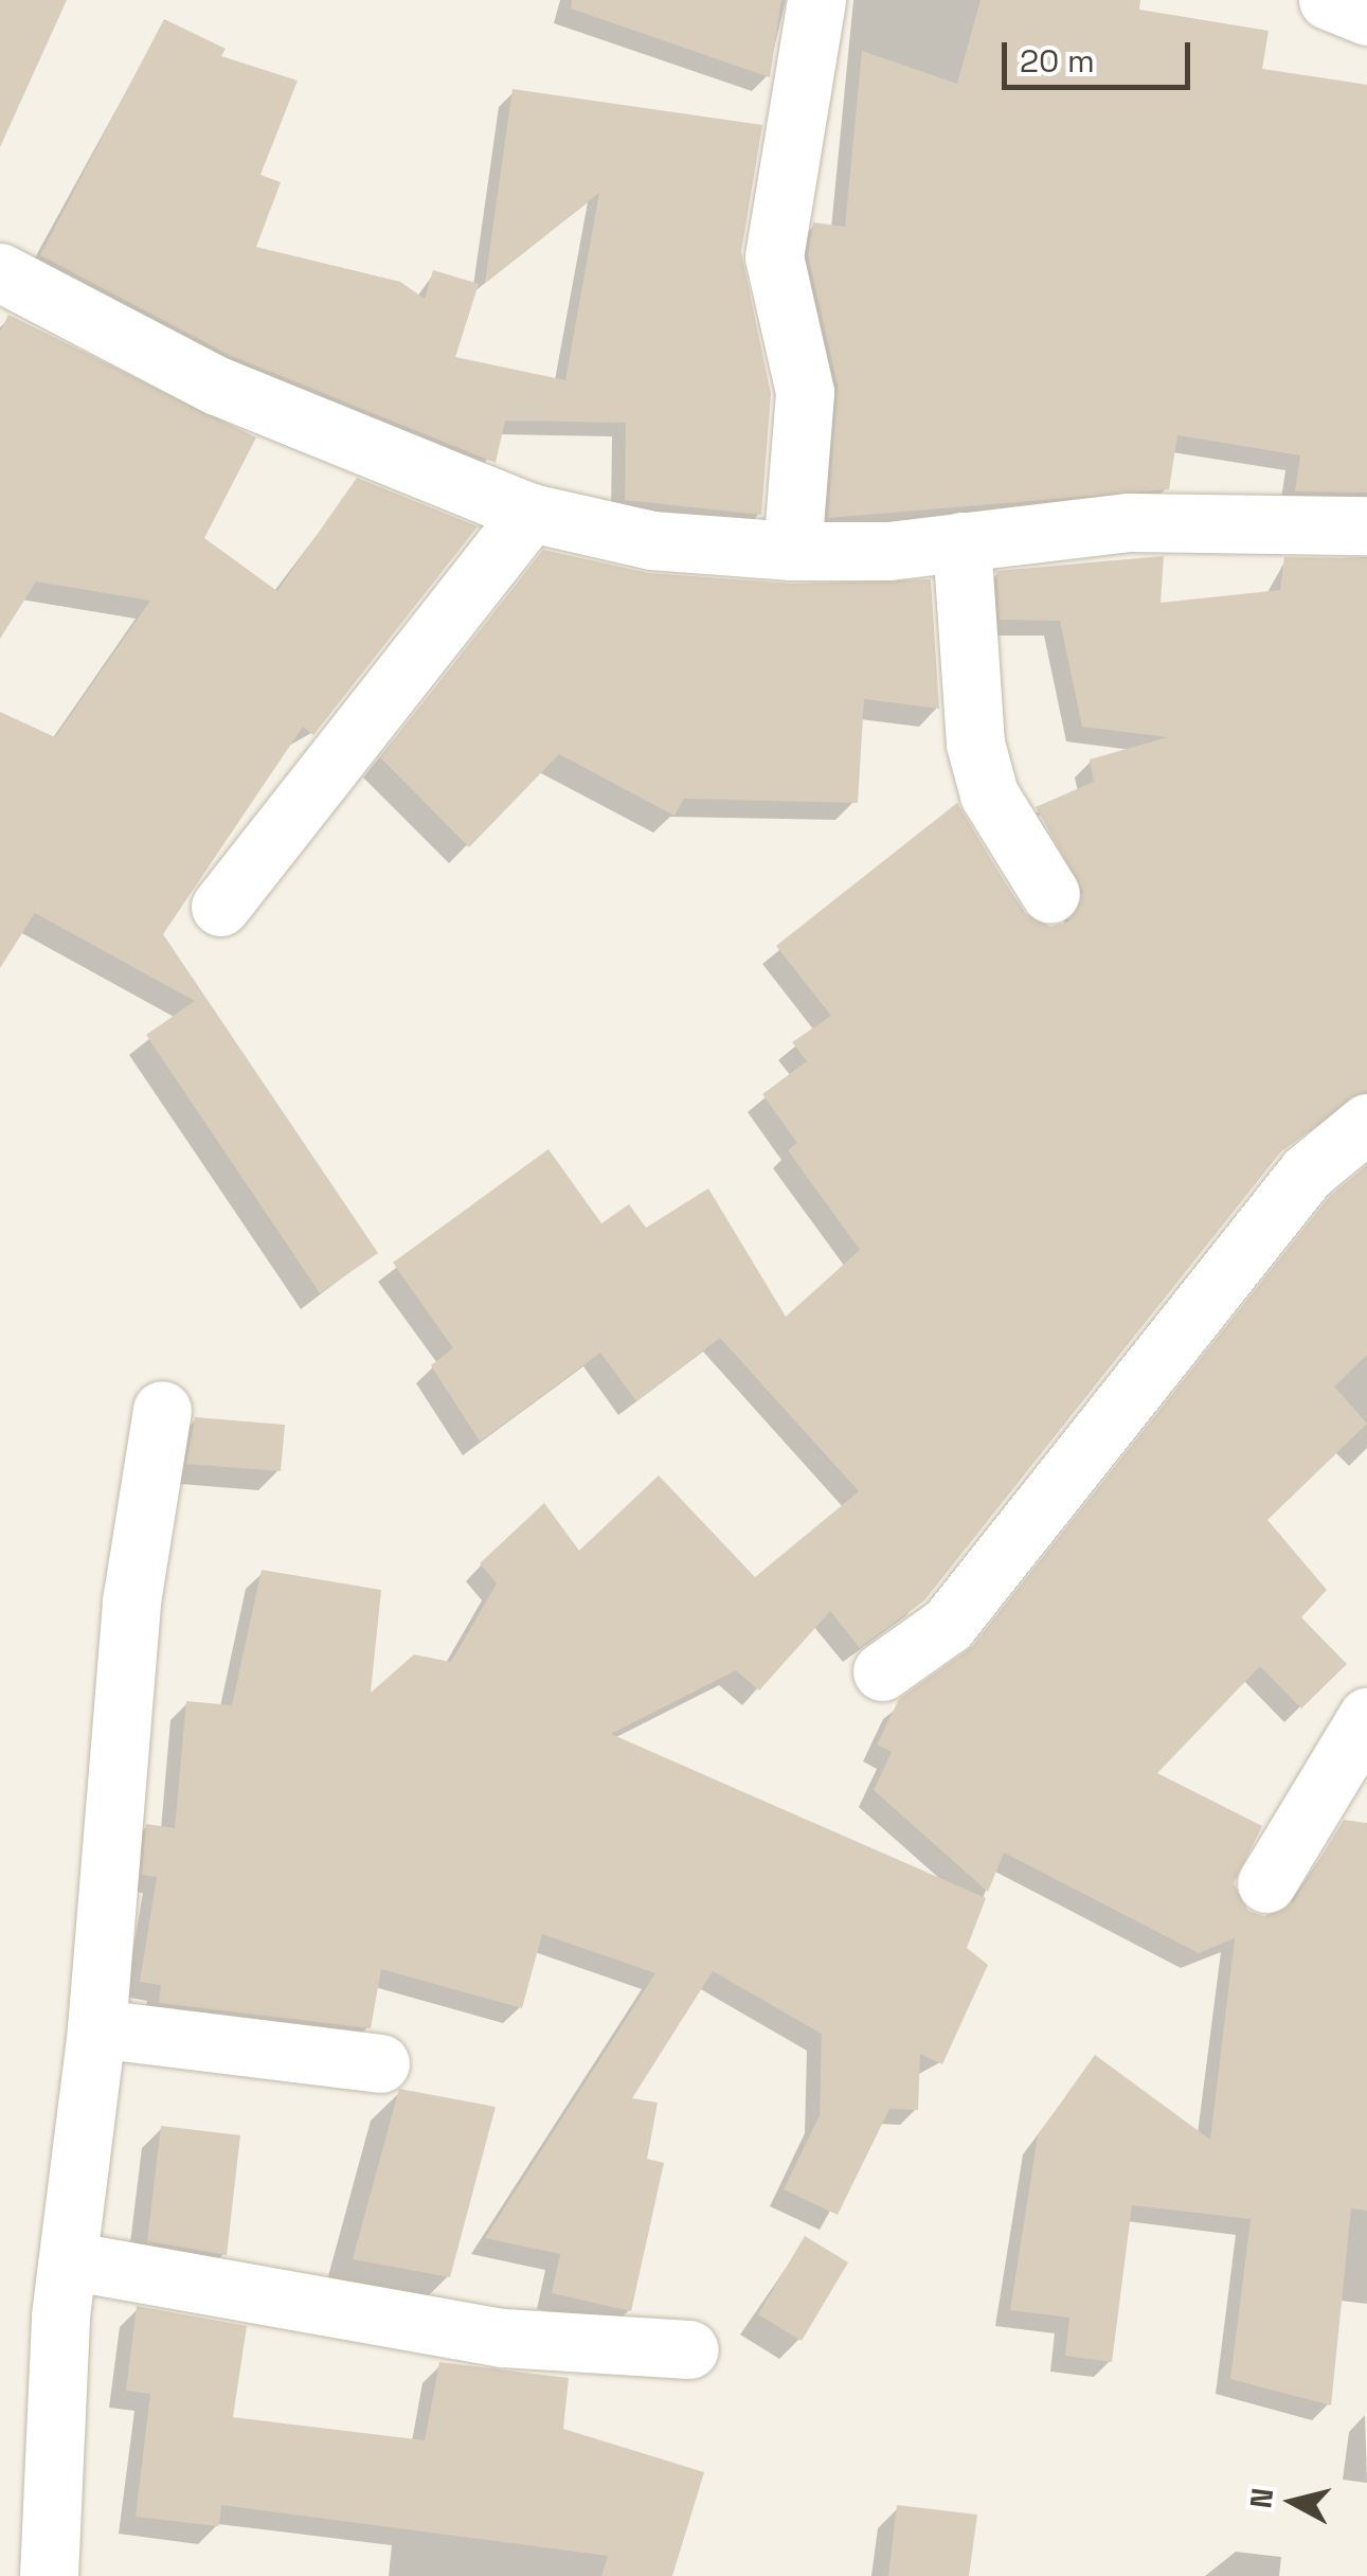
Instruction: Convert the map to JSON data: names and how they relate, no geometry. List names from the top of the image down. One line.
{"scale_bar":"20 m","north":"left"}
